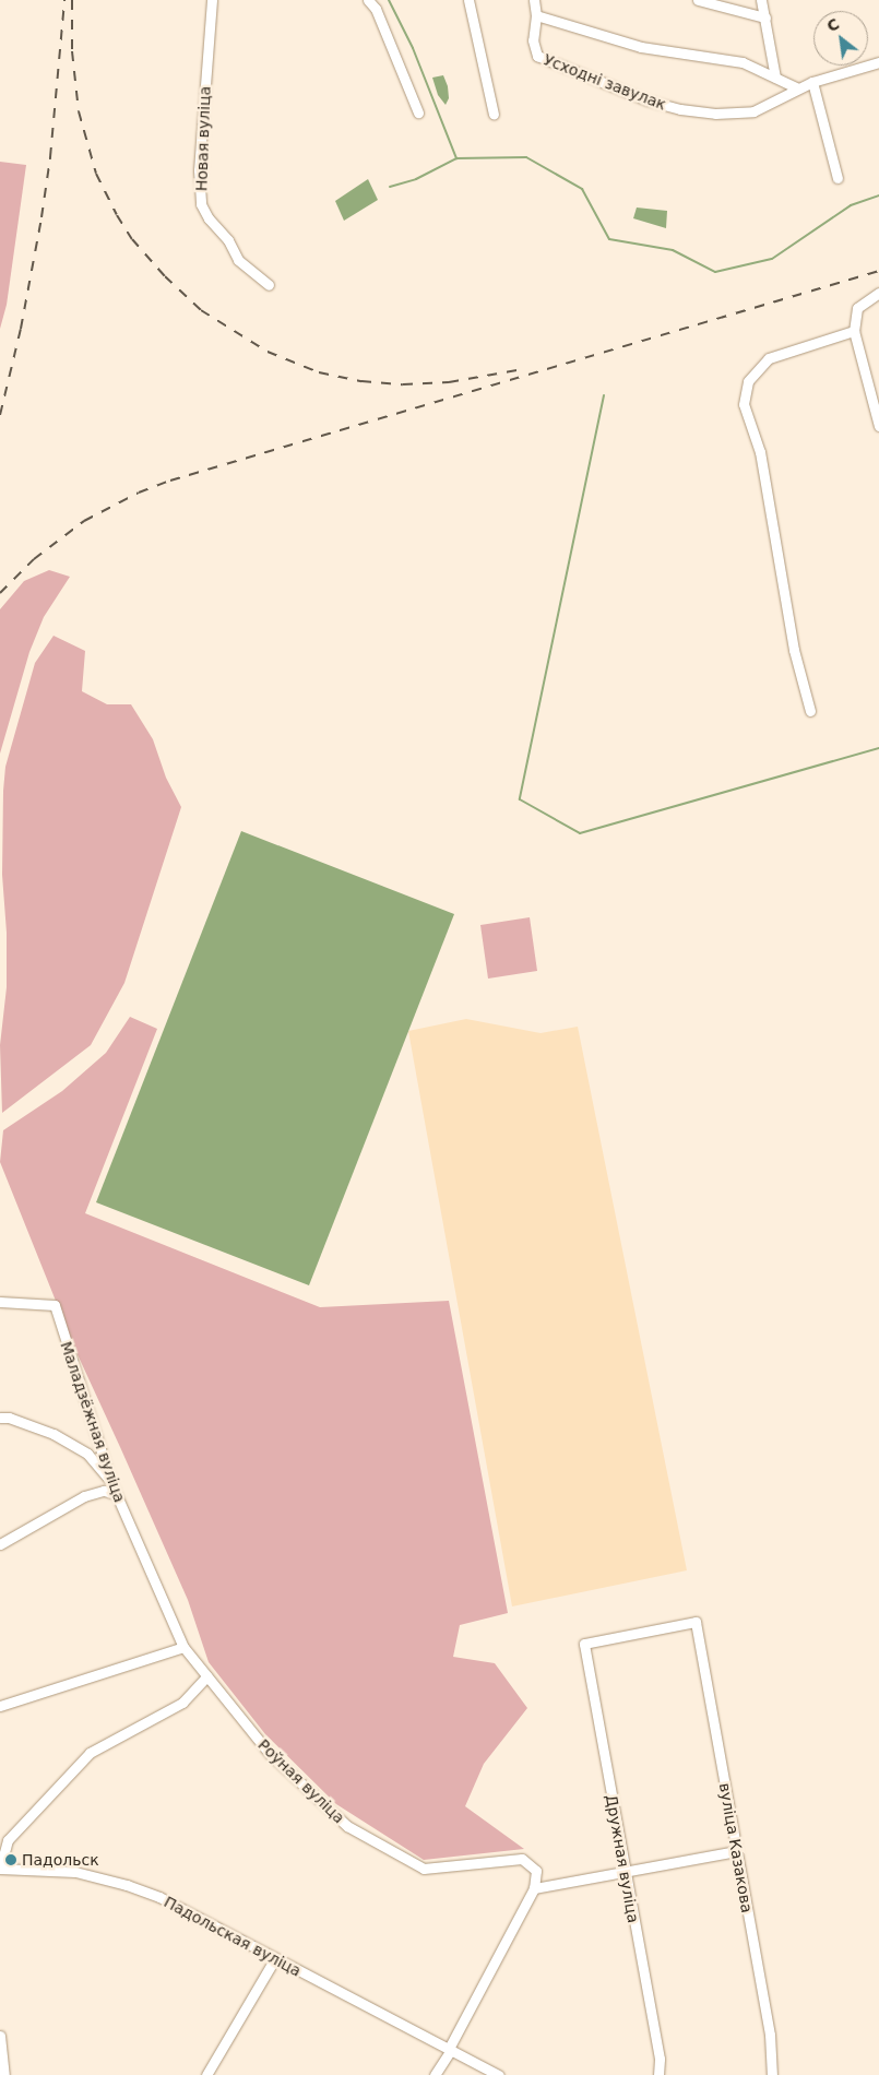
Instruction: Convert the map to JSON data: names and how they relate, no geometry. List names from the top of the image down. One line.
{"streets":{"street":["Усходні завулак","Новая вуліца","Маладзёжная вуліца","Роўная вуліца","вуліца Казакова","Дружная вуліца","Падольская вуліца"]},"crossings":[["Маладзёжная вуліца","Роўная вуліца"],["вуліца Казакова","Дружная вуліца"]],"places":["Падольск"],"north":"top left"}
